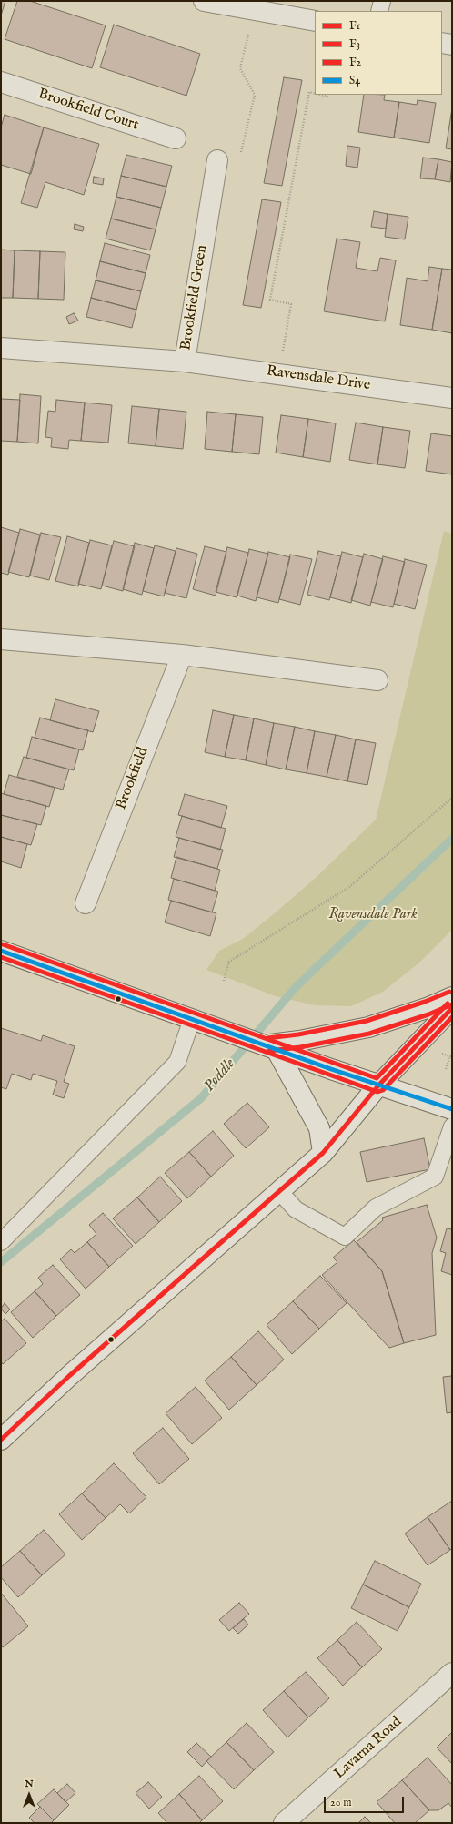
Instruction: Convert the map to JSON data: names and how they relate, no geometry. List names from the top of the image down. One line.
{"streets":{"street":["Brookfield Court","Brookfield Green","Ravensdale Drive","Brookfield","Lavarna Road"]},"crossings":[["Brookfield Green","Ravensdale Drive"]],"water":["Poddle"],"parks":["Ravensdale Park"],"lines":["transit line F2","transit line S4","transit line F3","transit line F1"],"legend":["F1","F3","F2","S4"],"scale_bar":"20 m","north":"top"}
